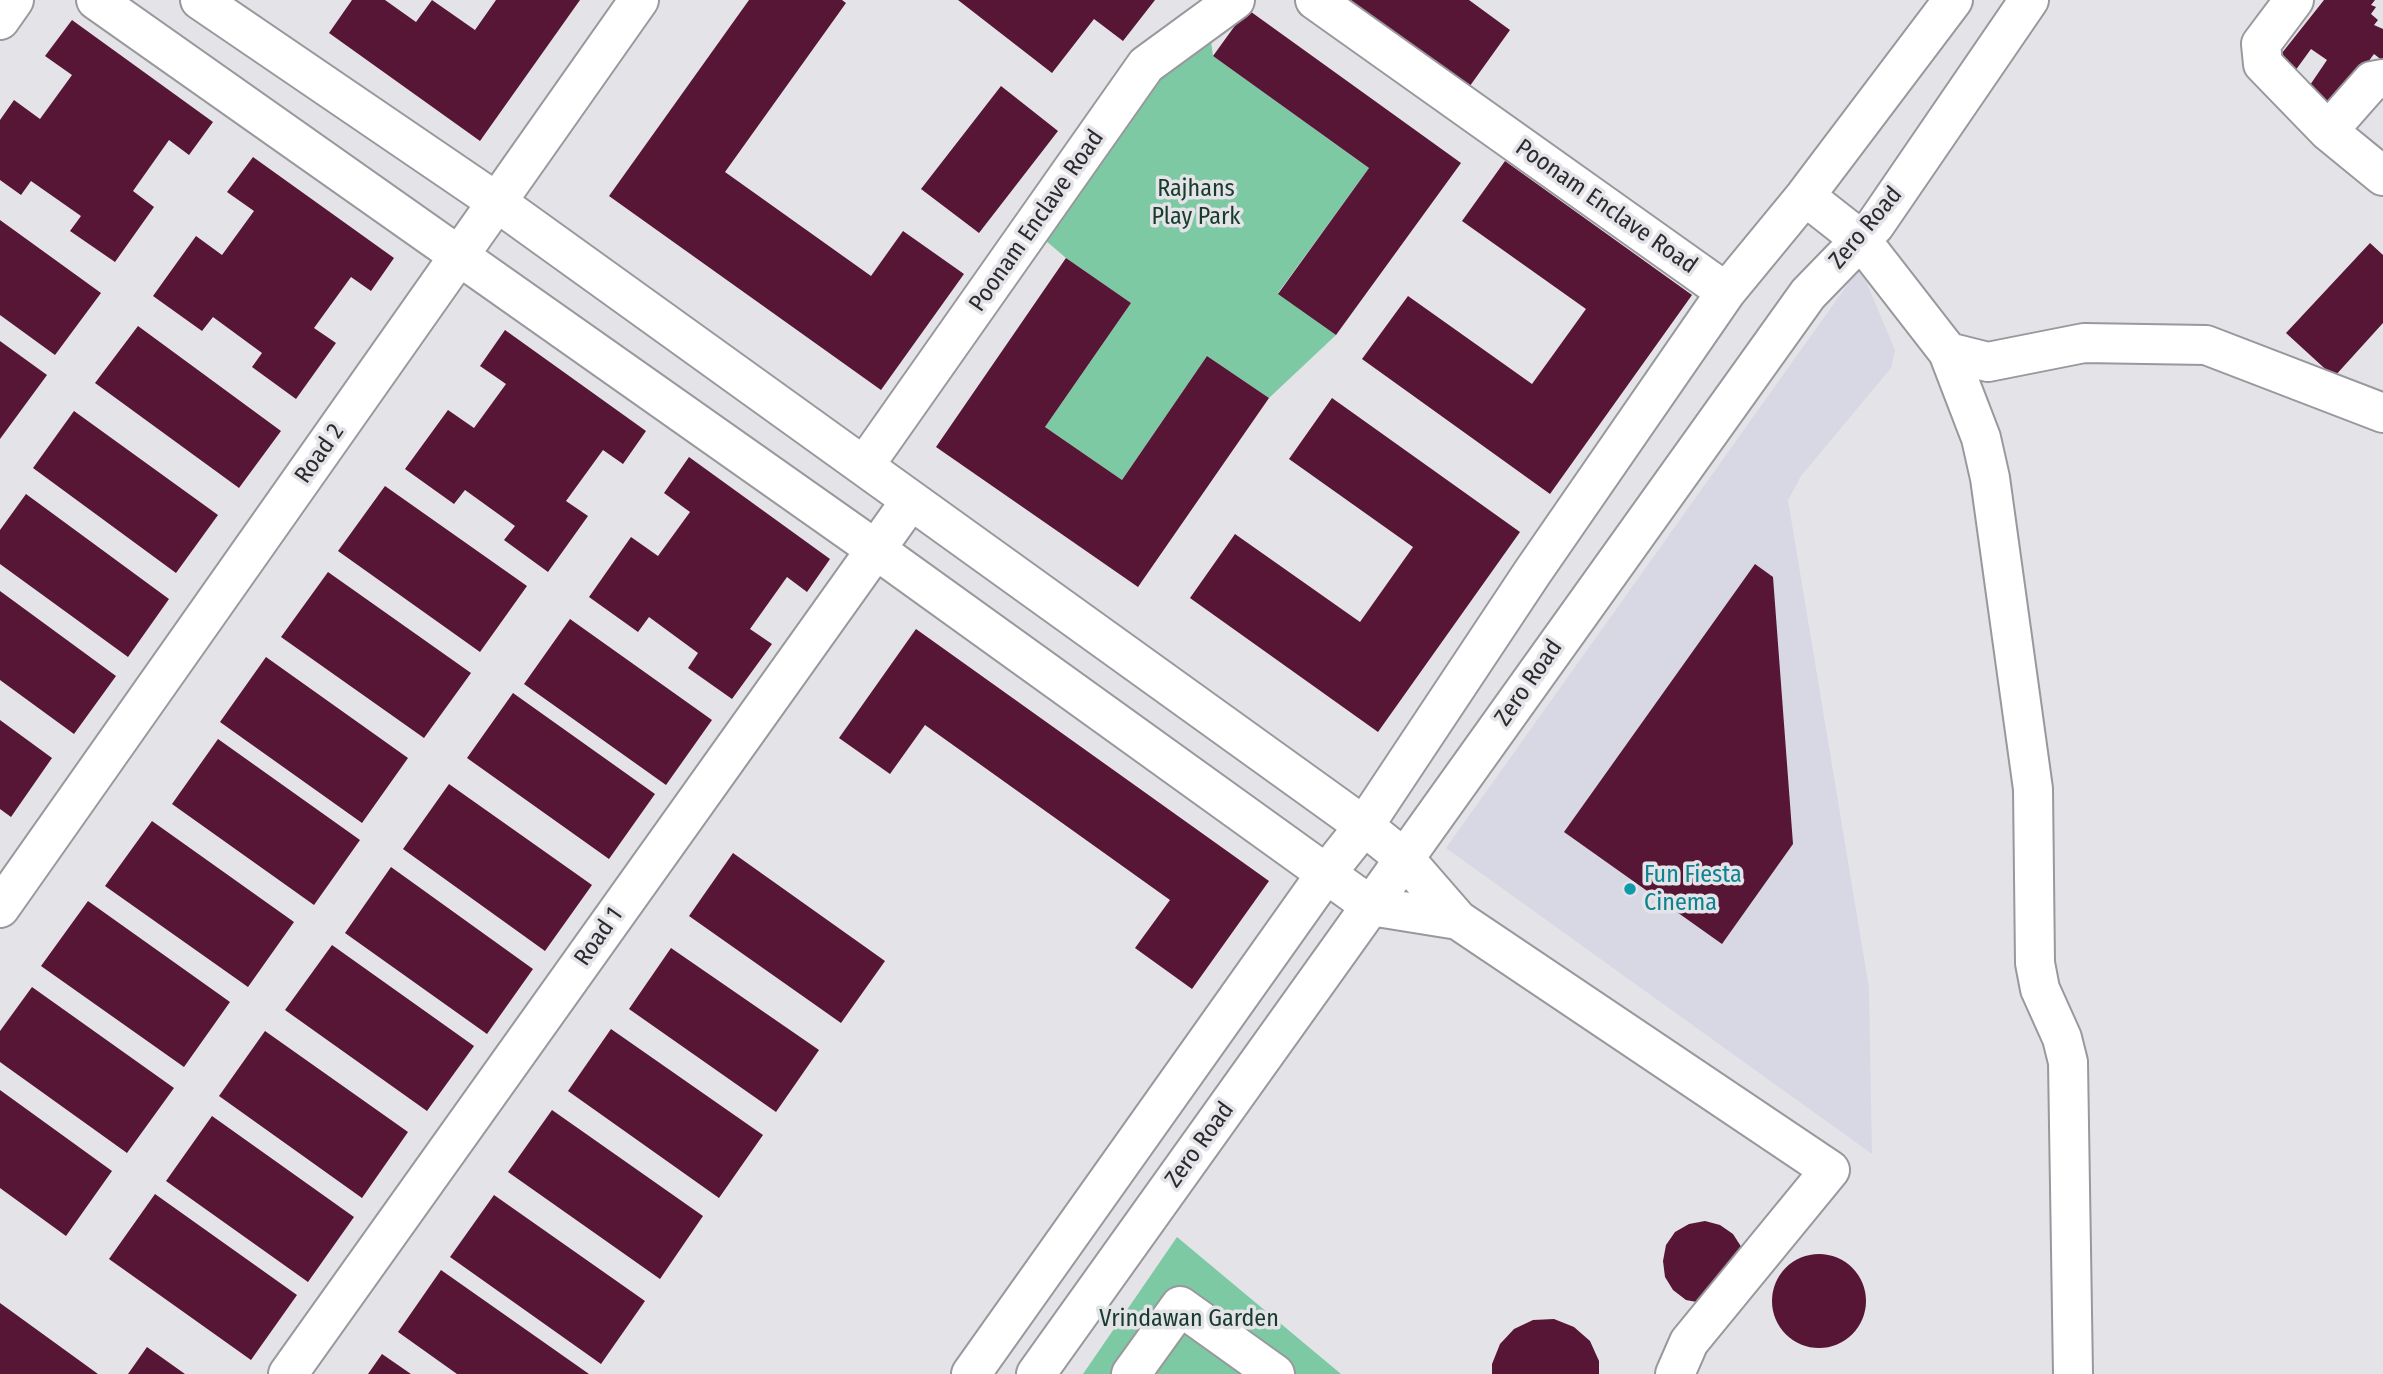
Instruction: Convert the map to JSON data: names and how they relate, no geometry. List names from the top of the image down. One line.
{"streets":{"street":["Poonam Enclave Road","Zero Road","Road 2","Road 1"]},"parks":["Rajhans Play Park","Vrindawan Garden"],"places":["Fun Fiesta Cinema"]}
